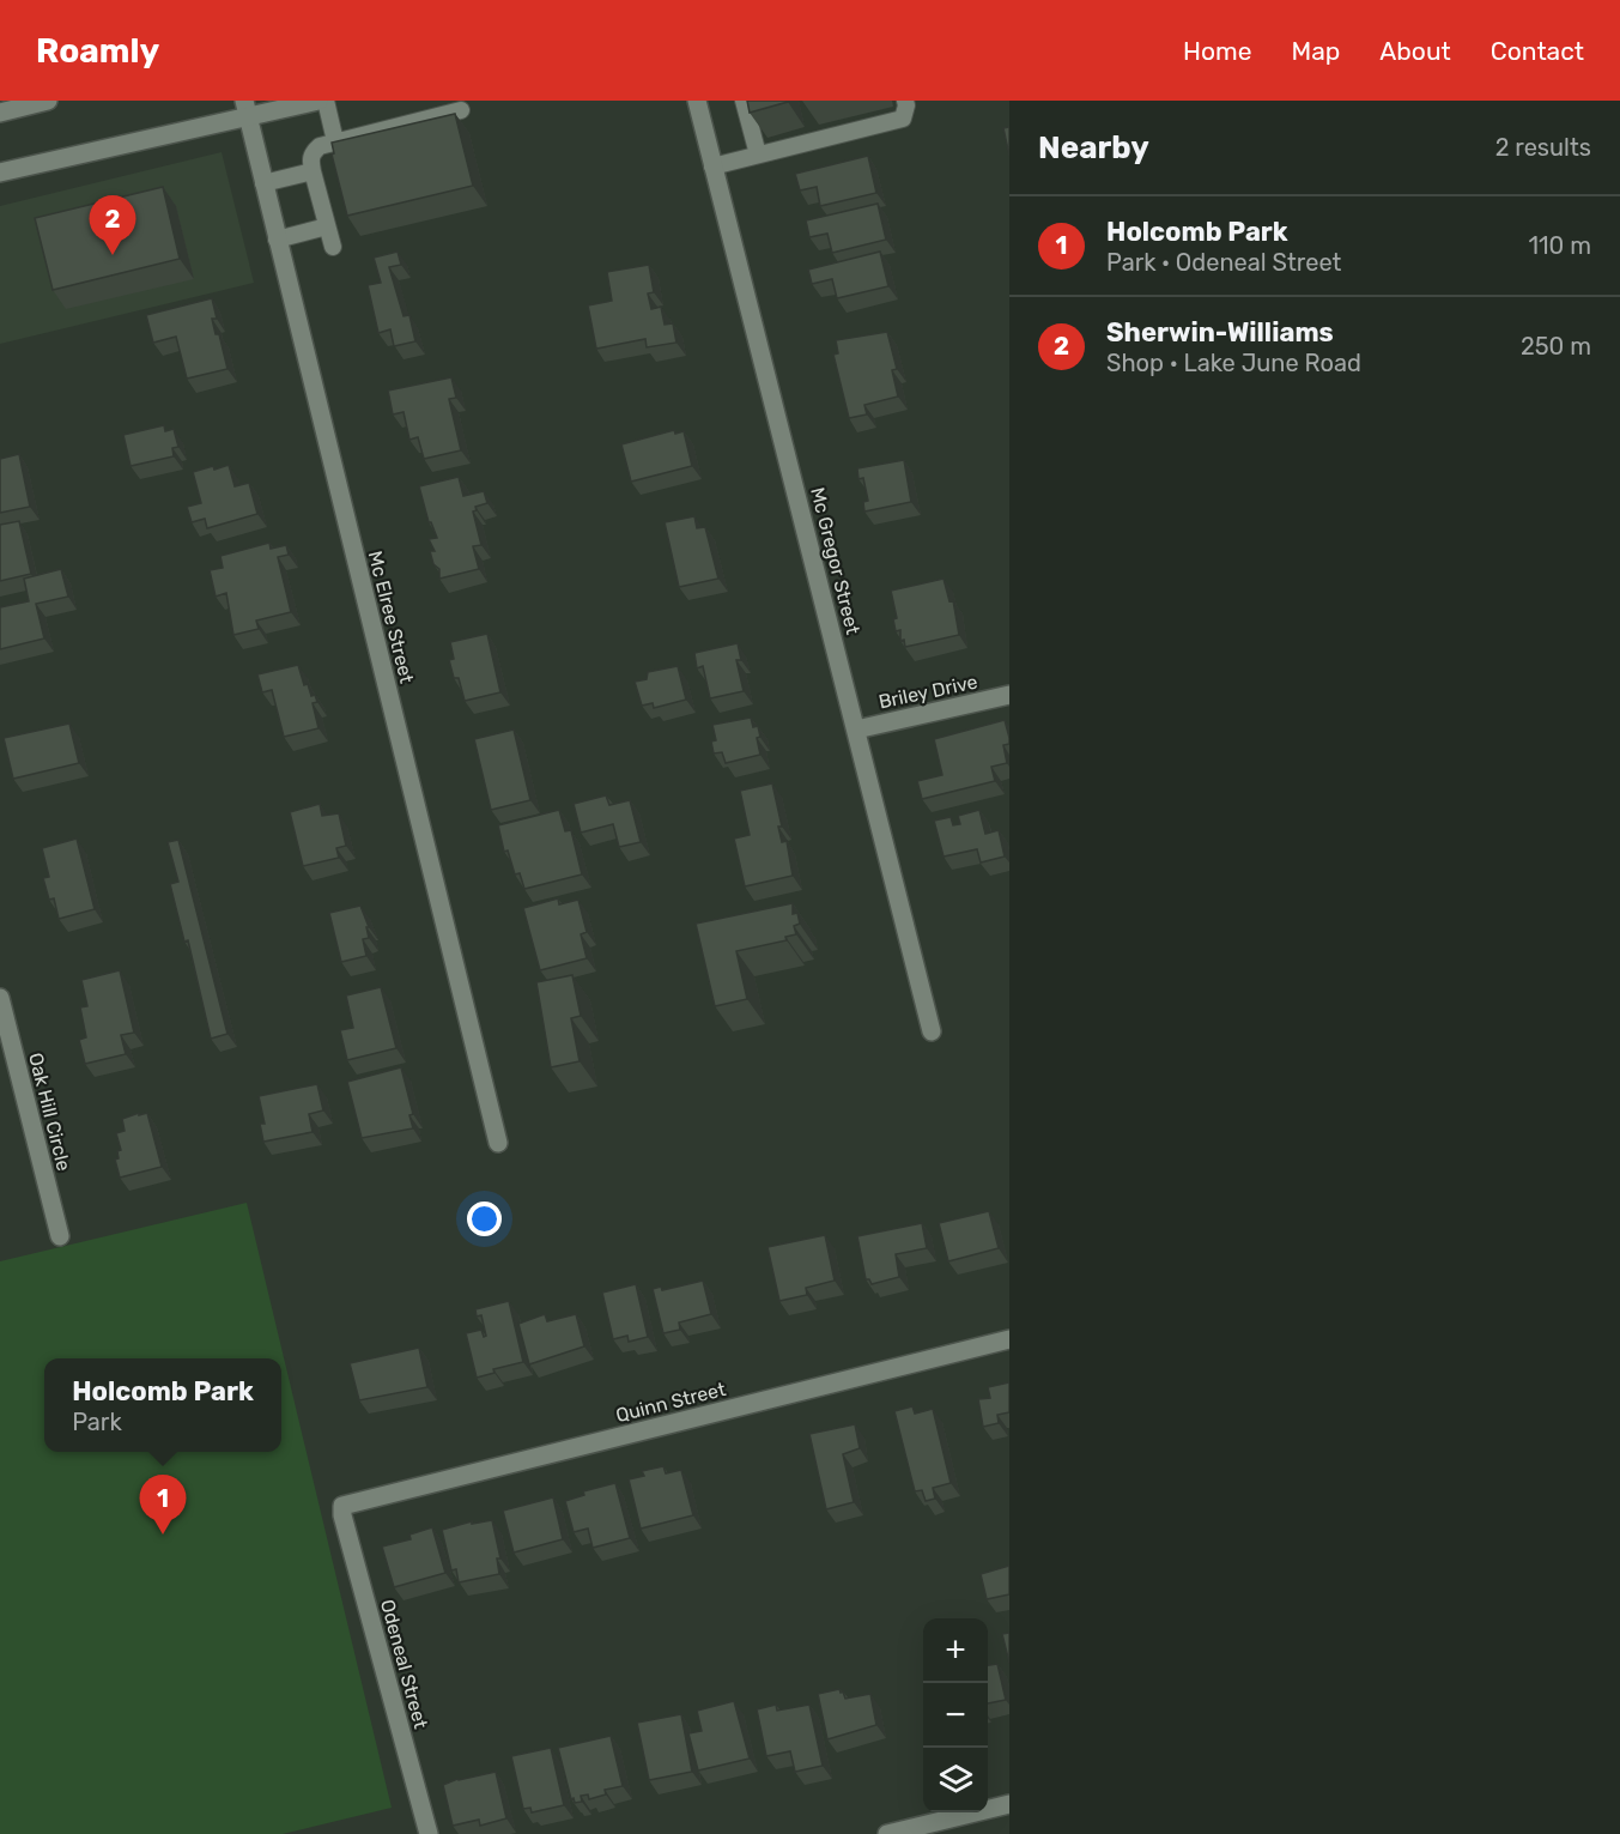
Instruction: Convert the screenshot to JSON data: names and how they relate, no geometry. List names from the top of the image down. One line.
{"streets":{"street":["Mc Gregor Street","Mc Elree Street","Briley Drive","Oak Hill Circle","Quinn Street","Odeneal Street"]},"crossings":[["Mc Gregor Street","Briley Drive"],["Quinn Street","Odeneal Street"]],"page":{"header":"Roamly","nav":["Home","Map","About","Contact"],"heading":["Nearby","2 results"],"list":[{"mark":"1","name":"Holcomb Park","note":"Park · Odeneal Street","value":"110 m"},{"mark":"2","name":"Sherwin-Williams","note":"Shop · Lake June Road","value":"250 m"}],"pins":["2","1"],"popup":["Holcomb Park","Park"],"map_buttons":["+","−"]}}
